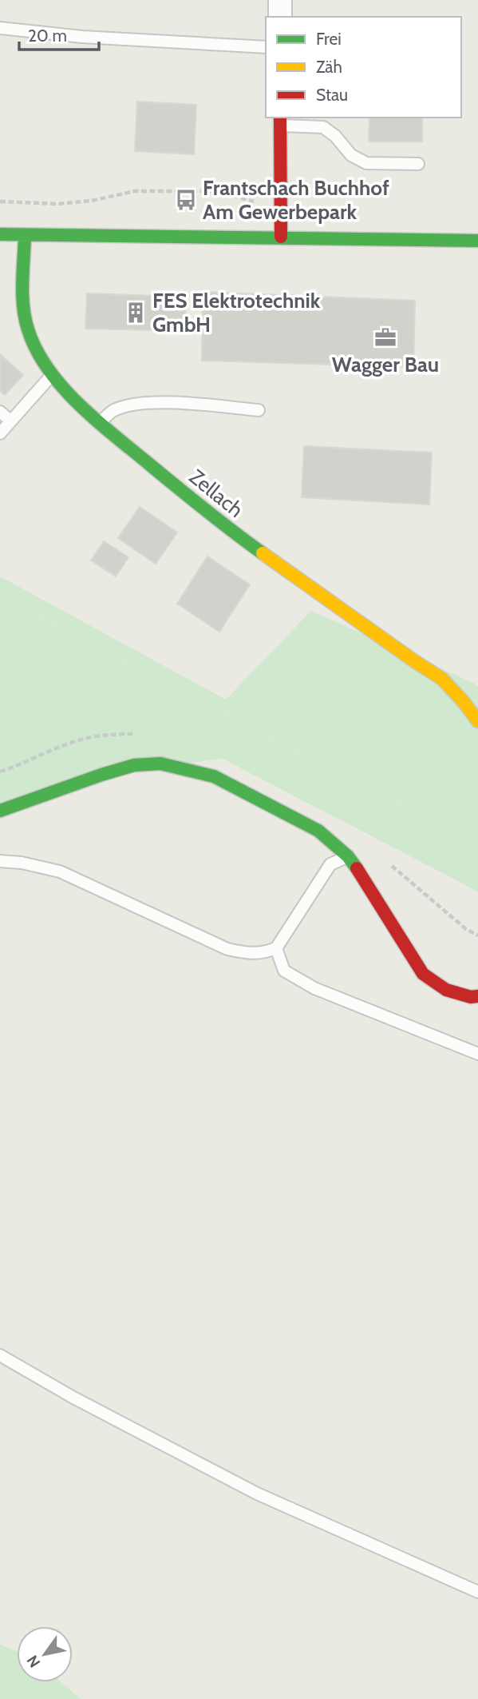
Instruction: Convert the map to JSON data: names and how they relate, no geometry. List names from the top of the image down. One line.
{"streets":{"street":["Zellach"]},"places":{"bus stop":["Frantschach Buchhof Am Gewerbepark"],"building":["FES Elektrotechnik GmbH"],"office":["Wagger Bau"]},"legend":["Frei","Zäh","Stau"],"scale_bar":"20 m","north":"bottom left"}
